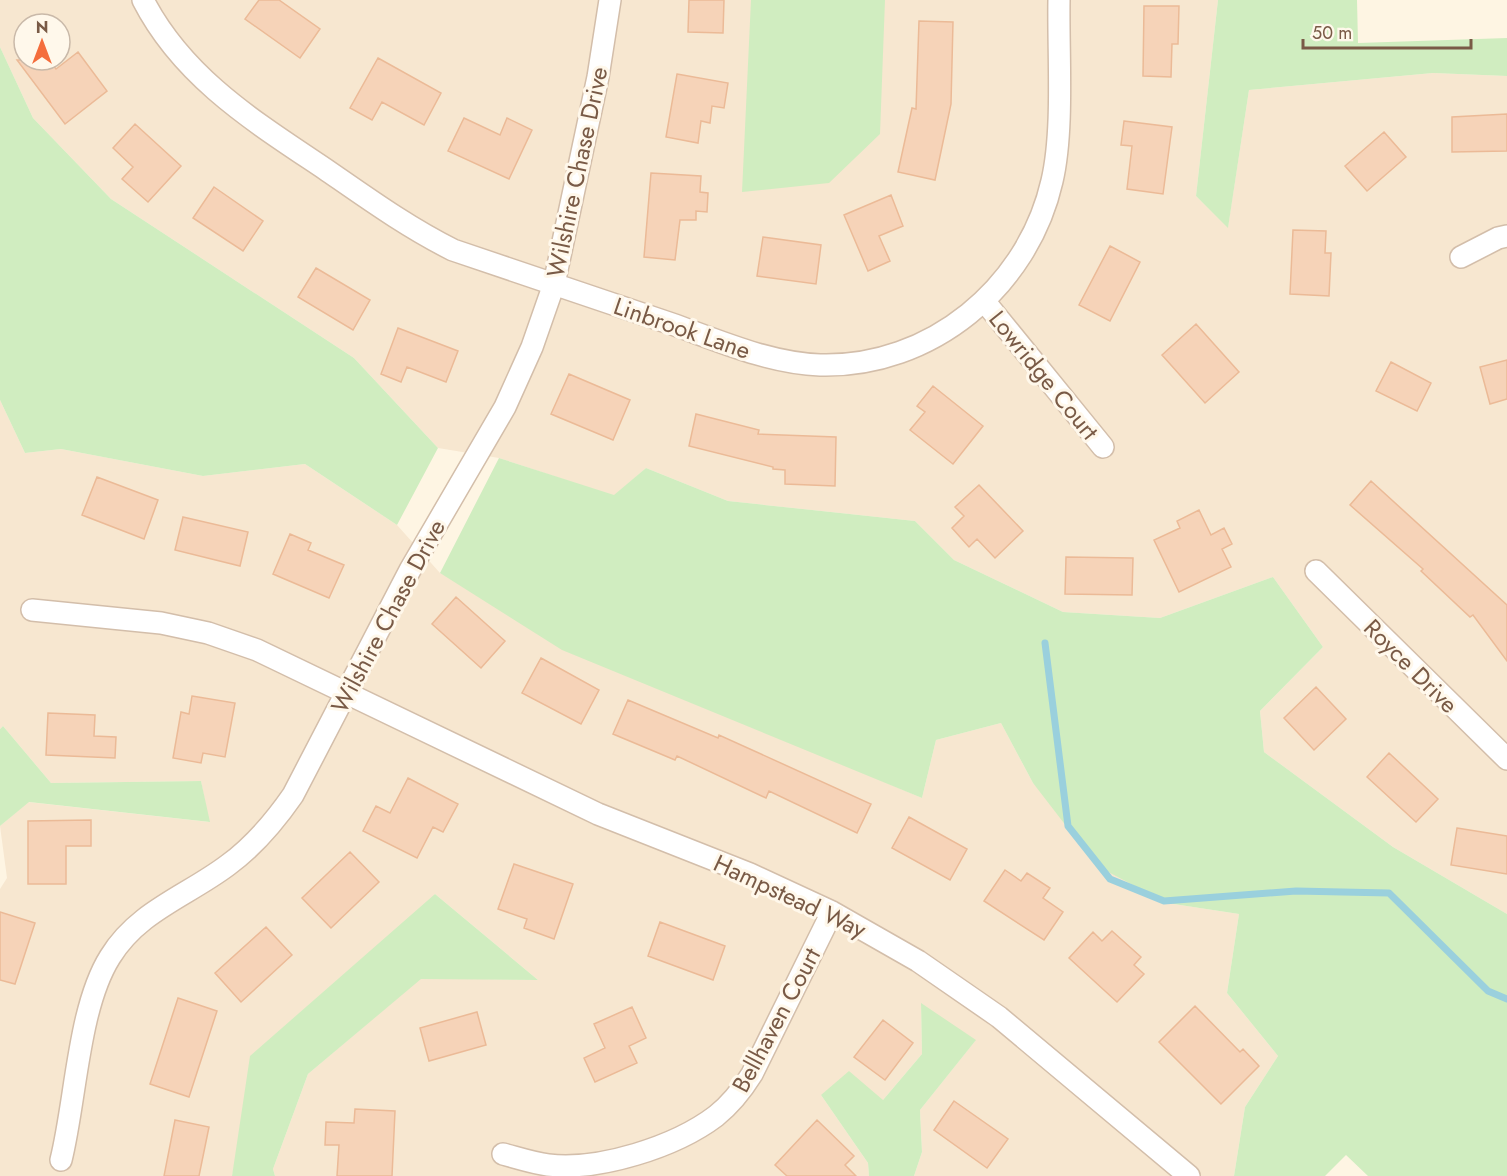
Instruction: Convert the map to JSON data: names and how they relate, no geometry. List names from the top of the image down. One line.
{"streets":{"street":["Wilshire Chase Drive","Linbrook Lane","Lowridge Court","Royce Drive","Hampstead Way","Bellhaven Court"]},"crossings":[["Wilshire Chase Drive","Linbrook Lane"],["Wilshire Chase Drive","Hampstead Way"],["Linbrook Lane","Lowridge Court"],["Hampstead Way","Bellhaven Court"]],"scale_bar":"50 m","north":"top"}
